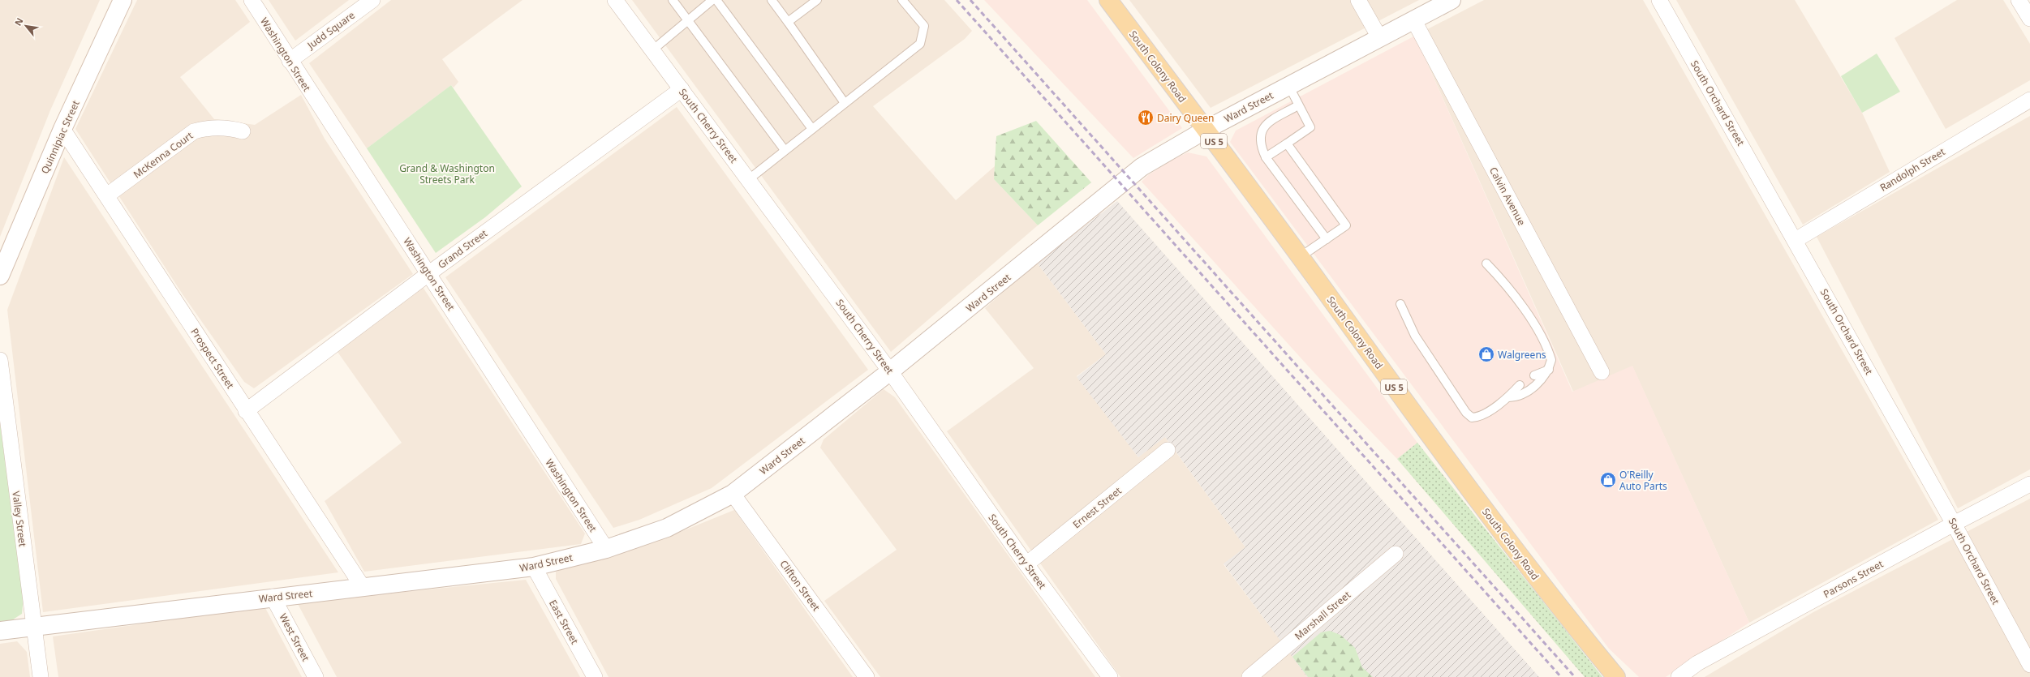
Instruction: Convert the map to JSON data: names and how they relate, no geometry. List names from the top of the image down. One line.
{"streets":{"main road":["South Colony Road","US 5"],"street":["Judd Square","Washington Street","South Orchard Street","Ward Street","South Cherry Street","Quinnipiac Street","McKenna Court","Randolph Street","Calvin Avenue","Grand Street","Prospect Street","Ernest Street","Valley Street","Parsons Street","Clifton Street","Marshall Street","East Street","West Street"]},"crossings":[["Judd Square","Washington Street"],["Washington Street","Ward Street"],["Washington Street","Grand Street"],["South Colony Road","Ward Street"],["South Orchard Street","Randolph Street"],["South Orchard Street","Parsons Street"],["Ward Street","South Cherry Street"],["Ward Street","Calvin Avenue"],["Ward Street","Prospect Street"],["Ward Street","Valley Street"],["Ward Street","Clifton Street"],["Ward Street","East Street"],["Ward Street","West Street"],["South Cherry Street","Grand Street"],["South Cherry Street","Ernest Street"],["Quinnipiac Street","Prospect Street"],["McKenna Court","Prospect Street"],["Grand Street","Prospect Street"]],"parks":["Grand & Washington Streets Park"],"places":{"restaurant":["Dairy Queen"],"shop":["Walgreens","O'Reilly Auto Parts"]},"north":"top left"}
